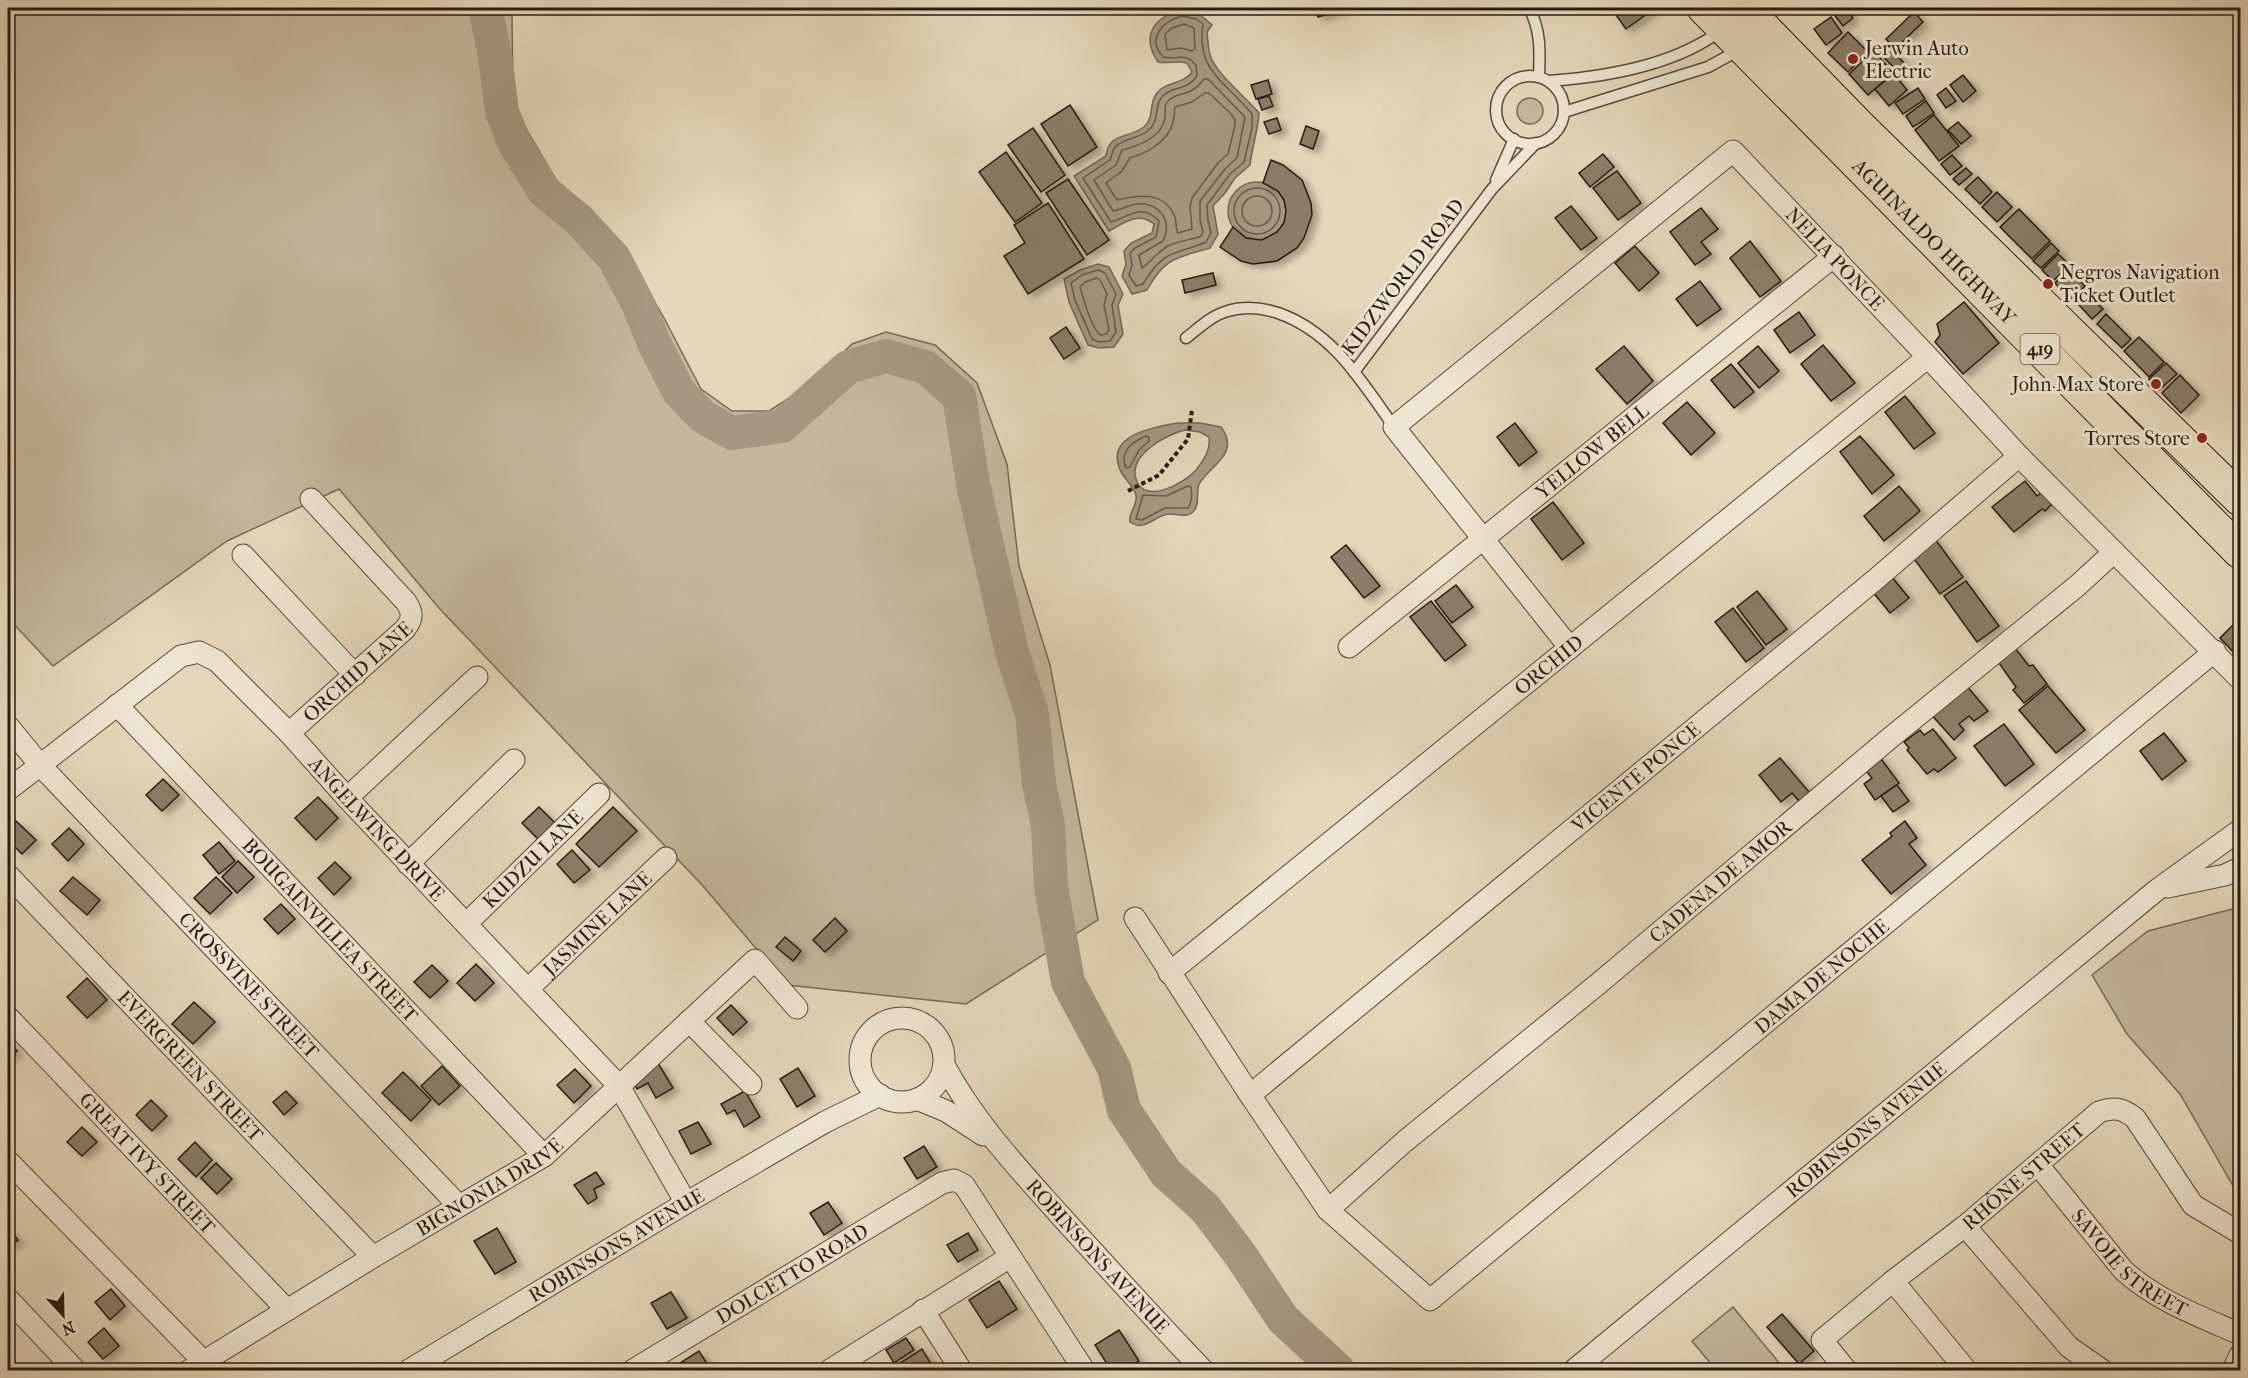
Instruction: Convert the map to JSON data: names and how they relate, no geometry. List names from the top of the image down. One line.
{"streets":{"highway":["AGUINALDO HIGHWAY","419"],"street":["NELIA PONCE","YELLOW BELL","ORCHID","ORCHID LANE","VICENTE PONCE","ANGELWING DRIVE","KUDZU LANE","CADENA DE AMOR","JASMINE LANE","BOUGAINVILLEA STREET","DAMA DE NOCHE","CROSSVINE STREET","EVERGREEN STREET","ROBINSONS AVENUE","GREAT IVY STREET","RHÔNE STREET","BIGNONIA DRIVE","SAVOIE STREET","DOLCETTO ROAD"],"lane":["KIDZWORLD ROAD"]},"crossings":[["NELIA PONCE","YELLOW BELL"],["NELIA PONCE","ORCHID"],["NELIA PONCE","VICENTE PONCE"],["NELIA PONCE","CADENA DE AMOR"],["NELIA PONCE","DAMA DE NOCHE"],["ORCHID LANE","ANGELWING DRIVE"],["ANGELWING DRIVE","KUDZU LANE"],["ANGELWING DRIVE","JASMINE LANE"],["ANGELWING DRIVE","BOUGAINVILLEA STREET"],["ANGELWING DRIVE","CROSSVINE STREET"],["ANGELWING DRIVE","ROBINSONS AVENUE"],["ANGELWING DRIVE","BIGNONIA DRIVE"],["CADENA DE AMOR","DAMA DE NOCHE"],["BOUGAINVILLEA STREET","BIGNONIA DRIVE"],["CROSSVINE STREET","BIGNONIA DRIVE"],["EVERGREEN STREET","BIGNONIA DRIVE"],["GREAT IVY STREET","BIGNONIA DRIVE"],["RHÔNE STREET","SAVOIE STREET"]],"places":["Jerwin Auto Electric","Negros Navigation Ticket Outlet","John Max Store","Torres Store"],"north":"bottom"}
